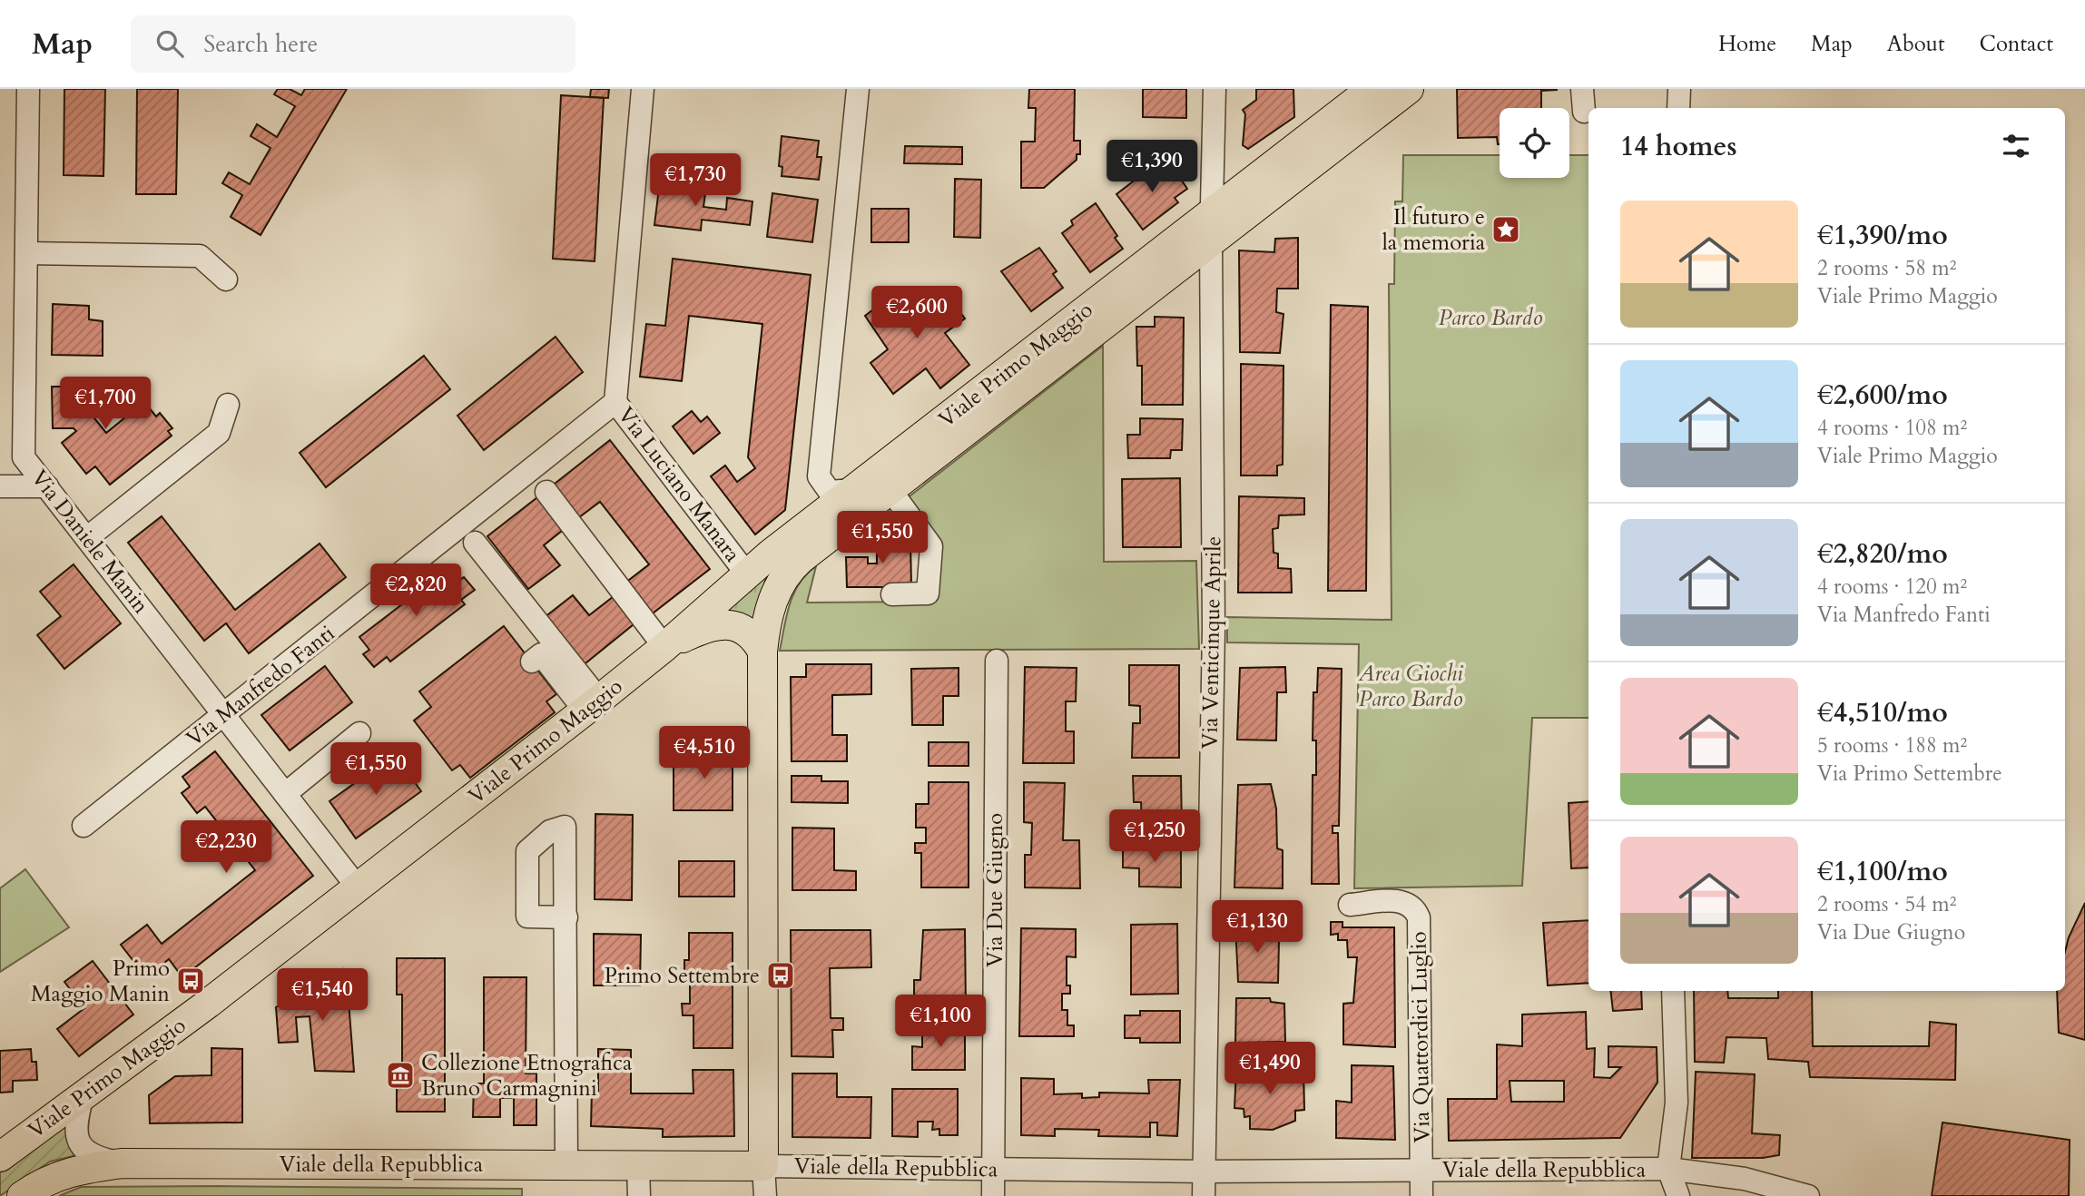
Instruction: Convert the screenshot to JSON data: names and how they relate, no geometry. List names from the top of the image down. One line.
{"streets":{"main road":["Viale Primo Maggio","Viale della Repubblica"],"street":["Via Luciano Manara","Via Daniele Manin","Via Venticinque Aprile","Via Manfredo Fanti","Via Due Giugno","Via Quattordici Luglio"]},"crossings":[["Viale Primo Maggio","Via Luciano Manara"],["Viale Primo Maggio","Via Daniele Manin"],["Viale Primo Maggio","Via Venticinque Aprile"],["Viale Primo Maggio","Viale della Repubblica"],["Via Luciano Manara","Via Manfredo Fanti"],["Via Daniele Manin","Via Manfredo Fanti"],["Via Venticinque Aprile","Viale della Repubblica"],["Via Due Giugno","Viale della Repubblica"],["Via Quattordici Luglio","Viale della Repubblica"]],"parks":["Parco Bardo","Area Giochi Parco Bardo"],"places":{"place":["Il futuro e la memoria"],"bus stop":["Primo Settembre","Primo Maggio Manin"],"museum":["Collezione Etnografica Bruno Carmagnini"]},"page":{"header":"Map","search":"Search here","nav":["Home","Map","About","Contact"],"heading":"14 homes","price":["€1,390","€1,730","€2,600","€1,700","€1,550","€2,820","€4,510","€1,550","€1,250","€2,230","€1,130","€1,540","€1,100","€1,490"],"list":[{"name":"€1,390/mo","note":"2 rooms · 58 m² · Viale Primo Maggio"},{"name":"€2,600/mo","note":"4 rooms · 108 m² · Viale Primo Maggio"},{"name":"€2,820/mo","note":"4 rooms · 120 m² · Via Manfredo Fanti"},{"name":"€4,510/mo","note":"5 rooms · 188 m² · Via Primo Settembre"},{"name":"€1,100/mo","note":"2 rooms · 54 m² · Via Due Giugno"}]}}
